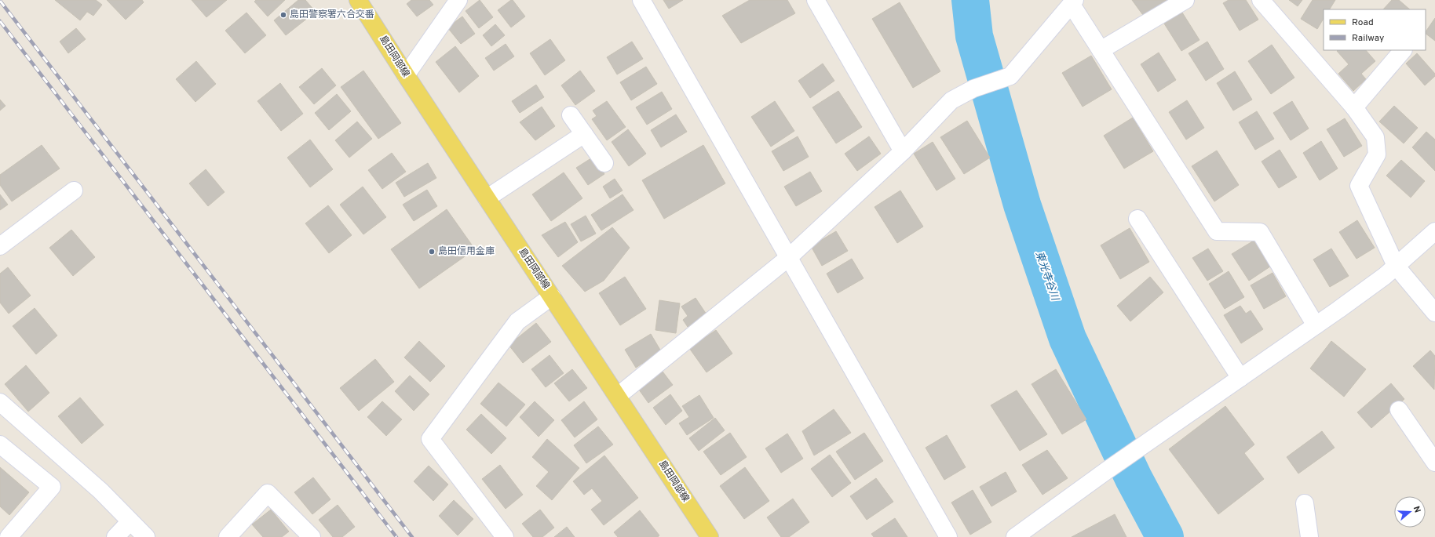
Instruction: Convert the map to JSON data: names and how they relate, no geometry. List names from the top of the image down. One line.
{"streets":{"main road":["島田岡部線"]},"water":["東光寺谷川"],"places":["島田警察署六合交番","島田信用金庫"],"legend":["Road","Railway"],"north":"right"}
